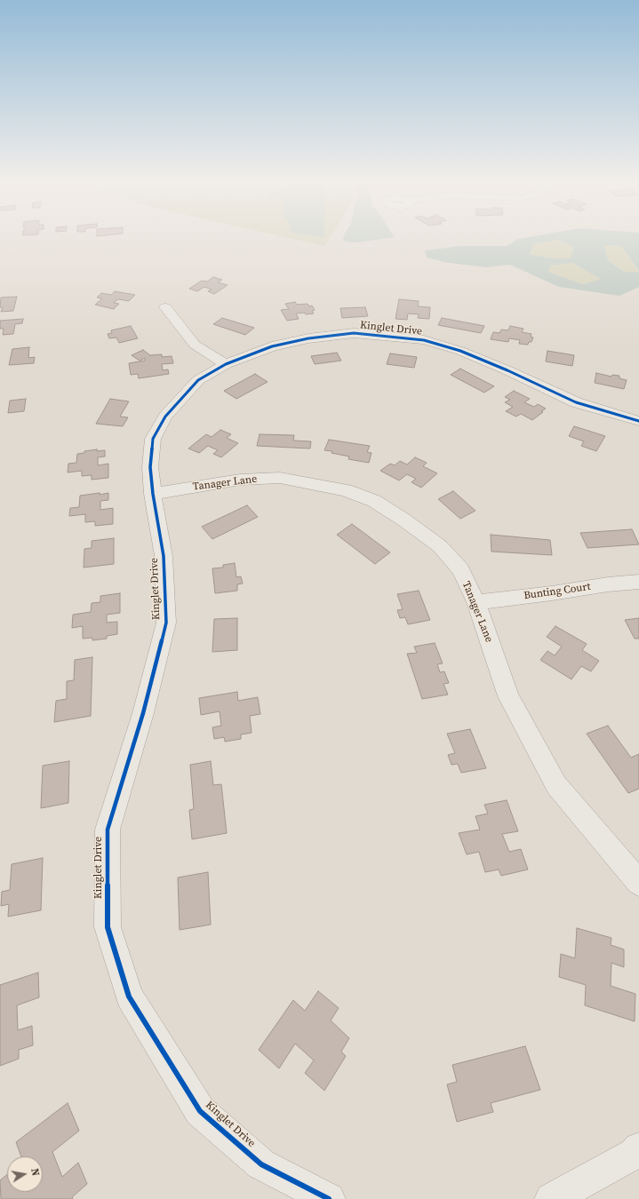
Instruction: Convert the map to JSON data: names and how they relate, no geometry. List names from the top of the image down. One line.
{"streets":{"street":["Kinglet Drive","Tanager Lane","Bunting Court"]},"crossings":[["Kinglet Drive","Tanager Lane"],["Tanager Lane","Bunting Court"]],"north":"right"}
